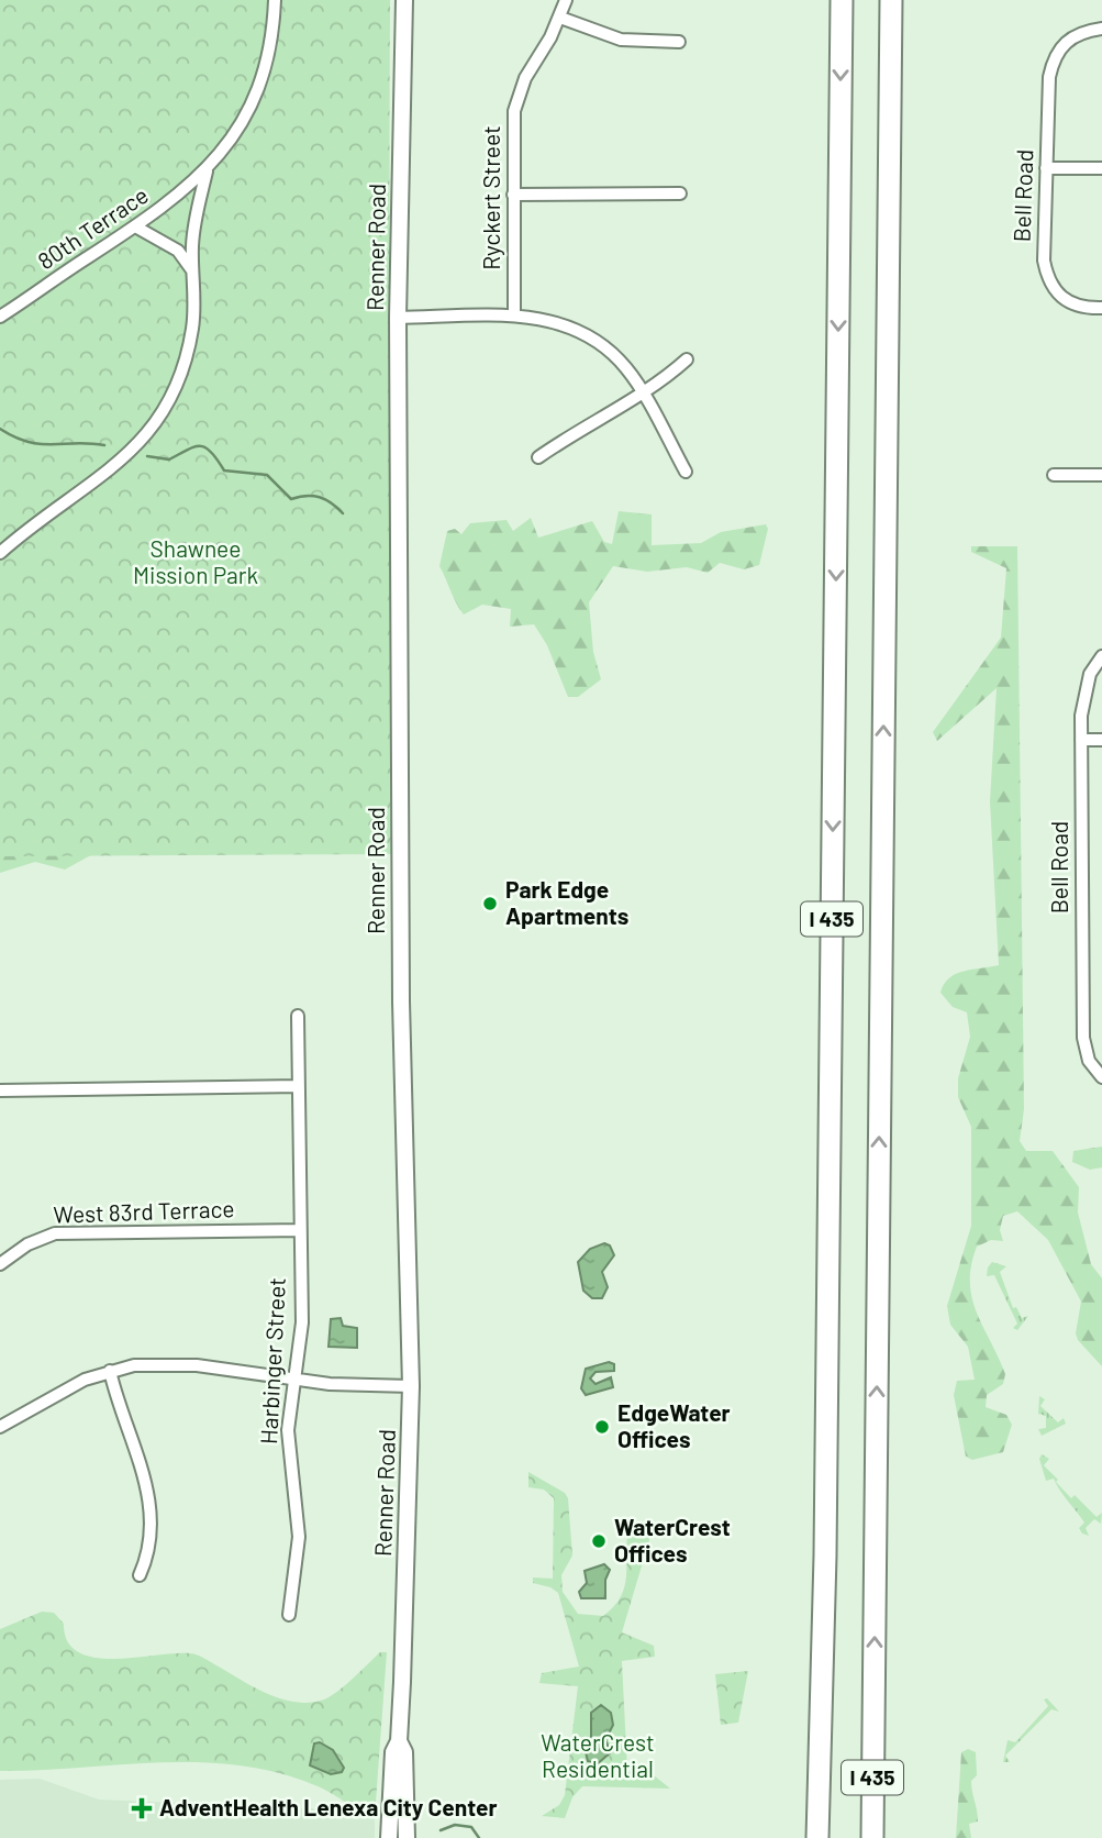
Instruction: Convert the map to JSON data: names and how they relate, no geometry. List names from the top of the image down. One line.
{"streets":{"highway":["I 435"],"main road":["Renner Road"],"street":["Bell Road","Ryckert Street","80th Terrace","West 83rd Terrace","Harbinger Street"]},"crossings":[["West 83rd Terrace","Harbinger Street"]],"parks":["Shawnee Mission Park","WaterCrest Residential"],"places":{"other":["Park Edge Apartments","EdgeWater Offices","WaterCrest Offices"],"health":["AdventHealth Lenexa City Center"]}}
